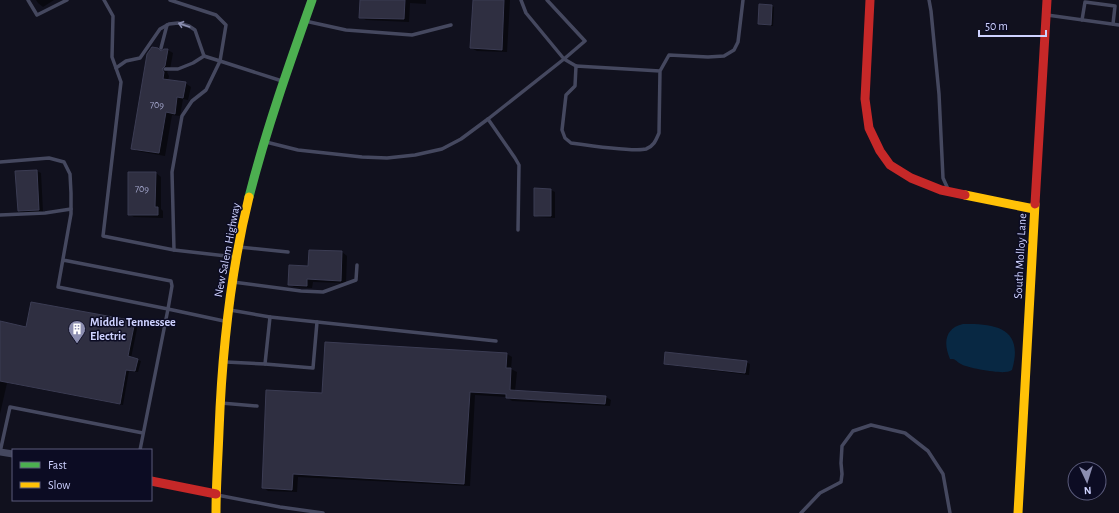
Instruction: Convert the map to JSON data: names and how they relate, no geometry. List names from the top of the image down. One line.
{"streets":{"street":["New Salem Highway","South Molloy Lane"]},"places":{"building":["Middle Tennessee Electric"]},"house_numbers":["709","709"],"legend":["Fast","Slow"],"scale_bar":"50 m","north":"bottom"}
